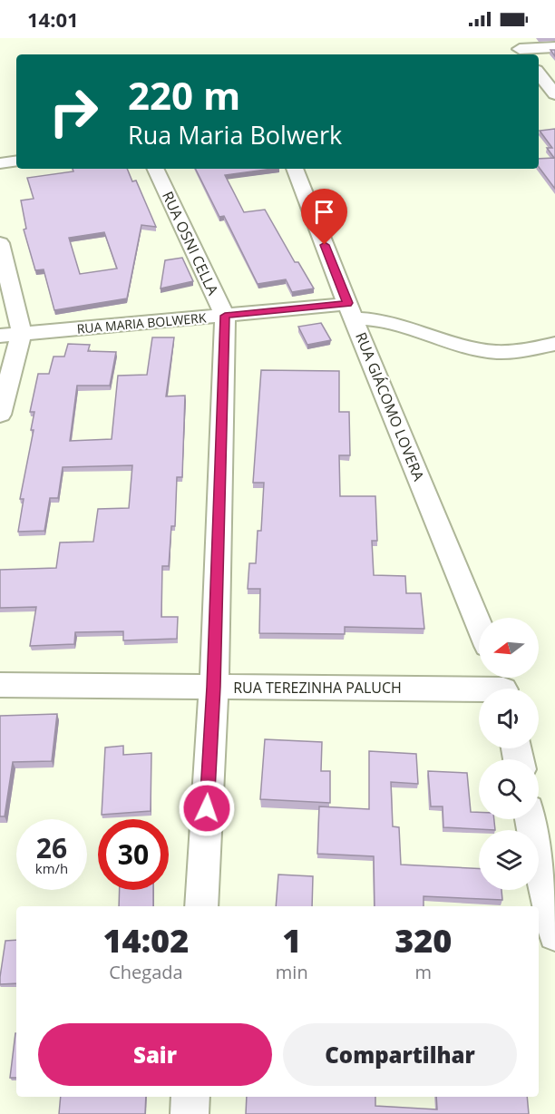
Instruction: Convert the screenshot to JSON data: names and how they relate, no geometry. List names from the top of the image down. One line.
{"streets":{"street":["RUA OSNI CELLA","RUA MARIA BOLWERK","RUA GIÁCOMO LOVERA","RUA TEREZINHA PALUCH"]},"crossings":[["RUA OSNI CELLA","RUA MARIA BOLWERK"],["RUA OSNI CELLA","RUA TEREZINHA PALUCH"],["RUA MARIA BOLWERK","RUA GIÁCOMO LOVERA"]],"north":"left","page":{"status":"14:01","turn":["220 m","Rua Maria Bolwerk"],"speed":"26 km/h","limit":"30","eta":["14:02","Chegada","1","min","320","m"],"buttons":["Sair","Compartilhar"]}}
